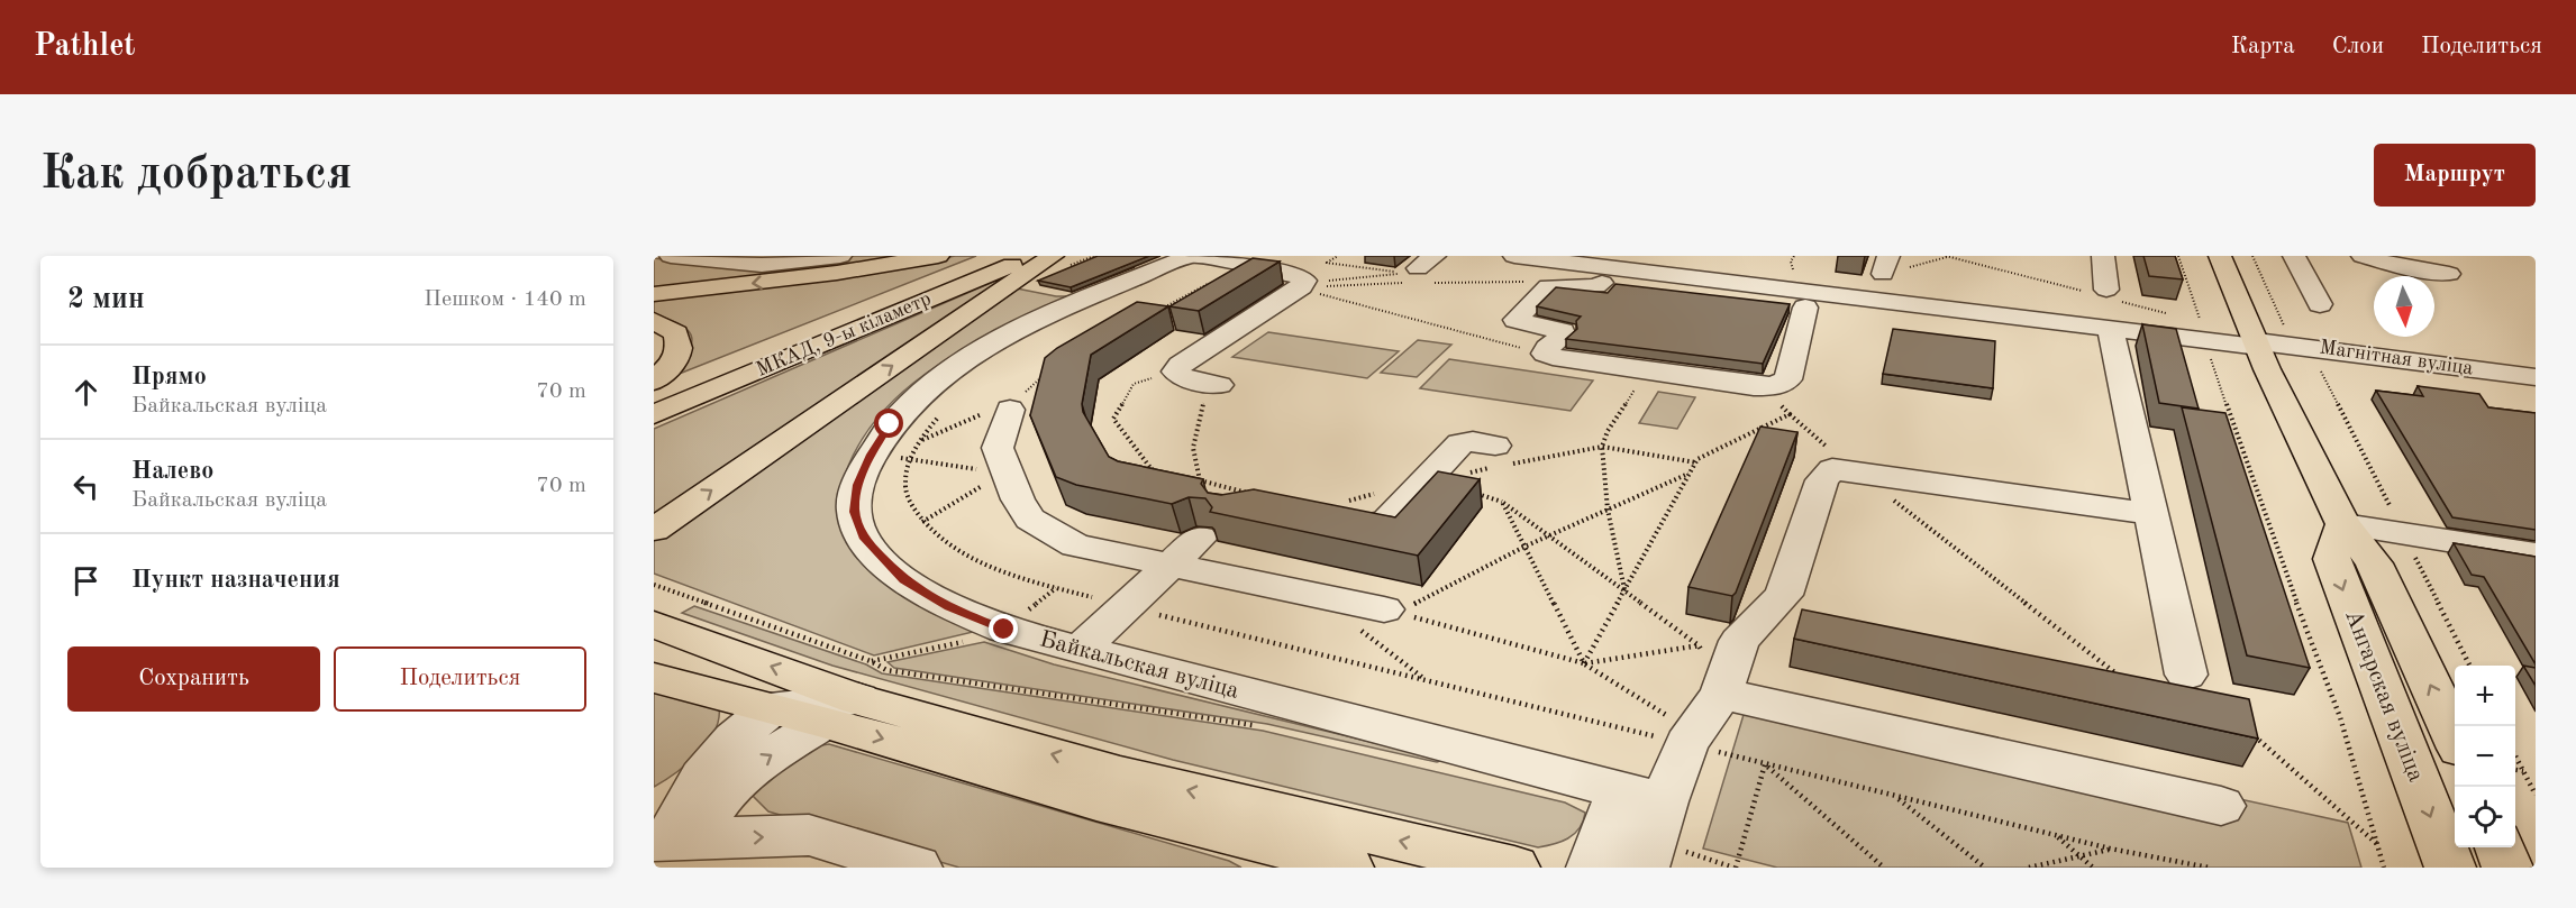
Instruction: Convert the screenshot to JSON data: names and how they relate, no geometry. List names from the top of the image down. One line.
{"streets":{"main road":["МКАД, 9-ы кіламетр","Ангарская вуліца"],"street":["Магнітная вуліца","Байкальская вуліца"]},"crossings":[["Магнітная вуліца","Ангарская вуліца"]],"north":"bottom","page":{"header":"Pathlet","nav":["Карта","Слои","Поделиться"],"buttons":["Маршрут",["Сохранить","Поделиться"]],"title":"Как добраться","heading":["2 мин","Пешком · 140 m"],"list":[["Прямо","Байкальская вуліца","70 m"],["Налево","Байкальская вуліца","70 m"],"Пункт назначения"],"map_buttons":["+","−"]}}
